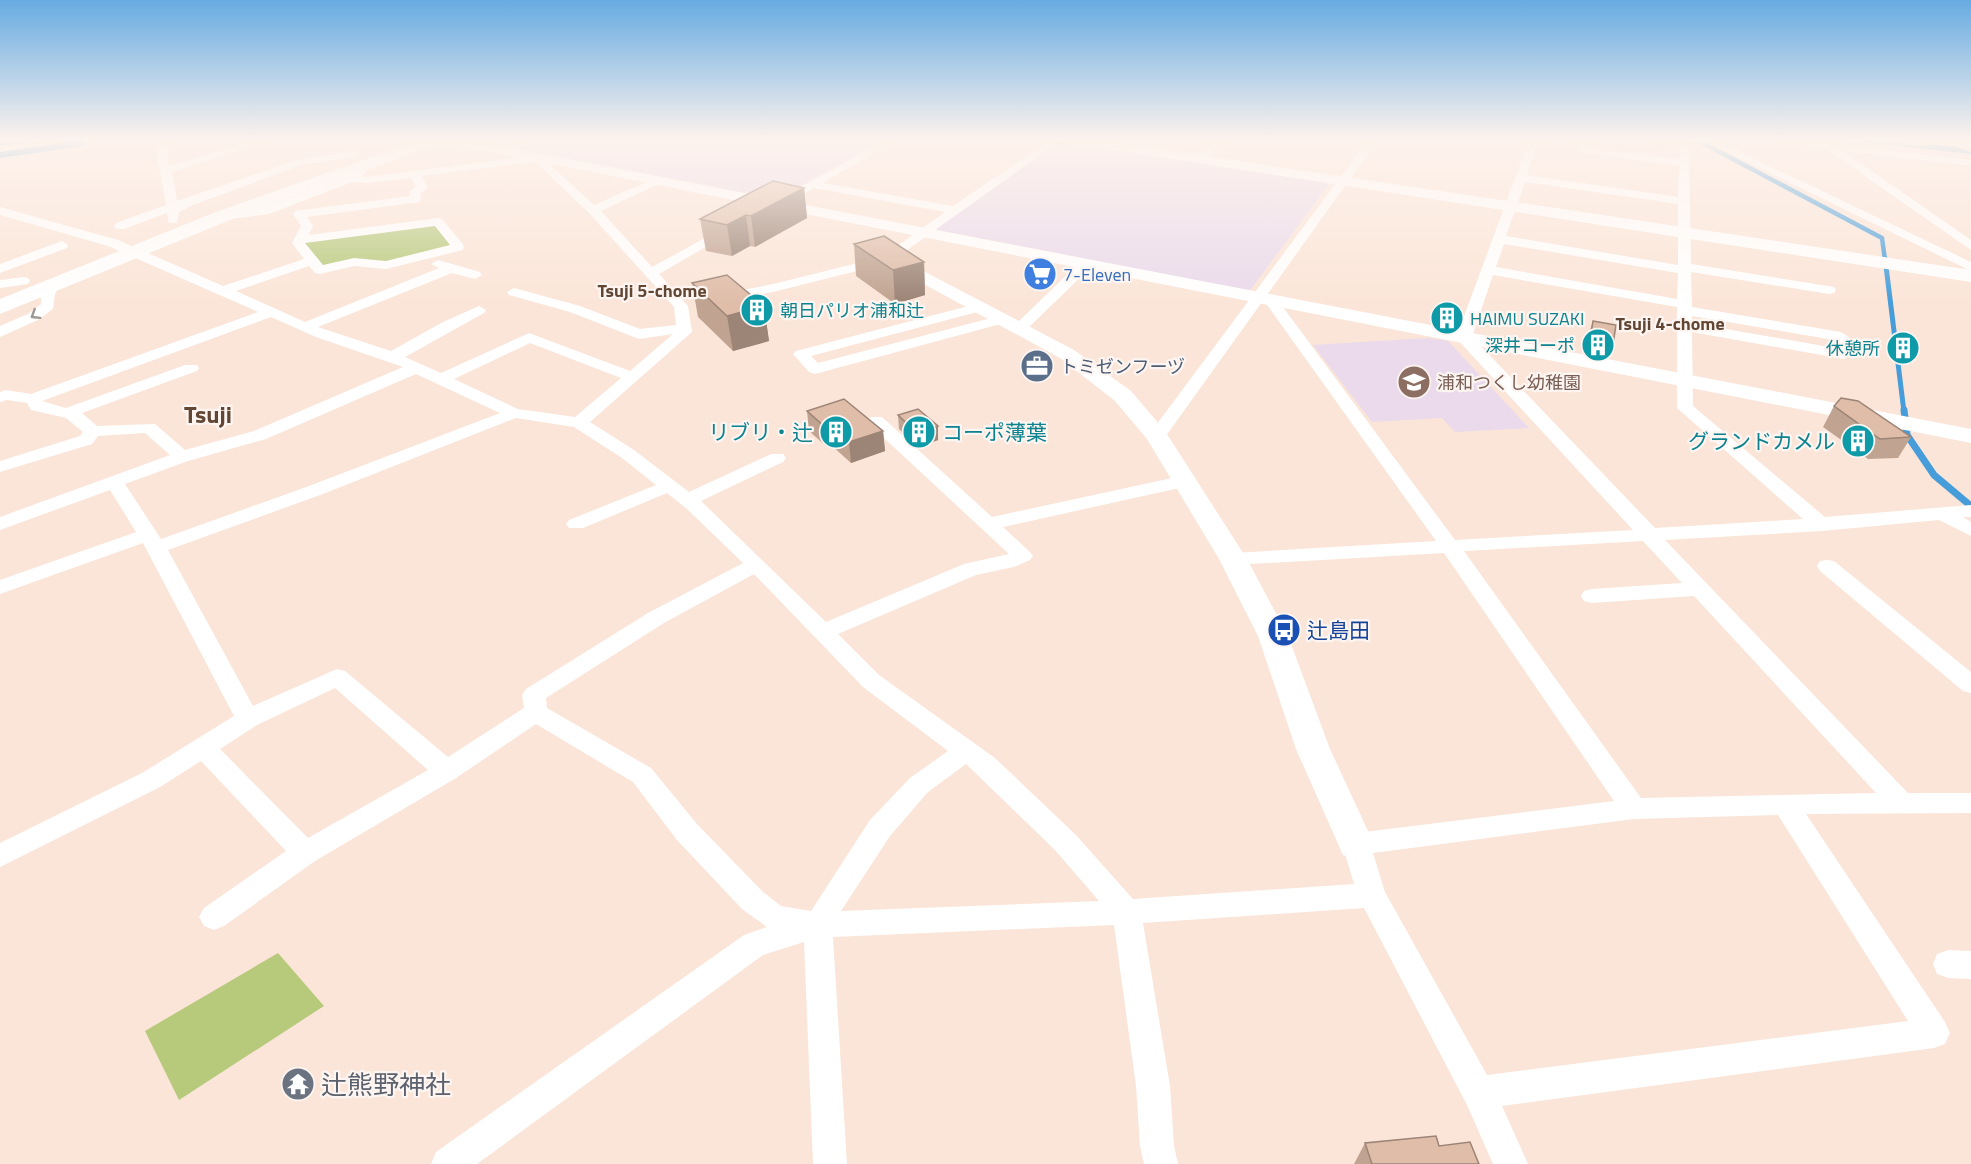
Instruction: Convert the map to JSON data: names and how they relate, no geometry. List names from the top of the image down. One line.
{"districts":["Tsuji 5-chome","Tsuji 4-chome","Tsuji"],"places":{"supermarket":["7-Eleven"],"building":["朝日パリオ浦和辻","HAIMU SUZAKI","深井コーポ","休憩所","リブリ・辻","コーポ薄葉","グランドカメル"],"office":["トミゼンフーヅ"],"school or university":["浦和つくし幼稚園"],"bus stop":["辻島田"],"temple":["辻熊野神社"]}}
